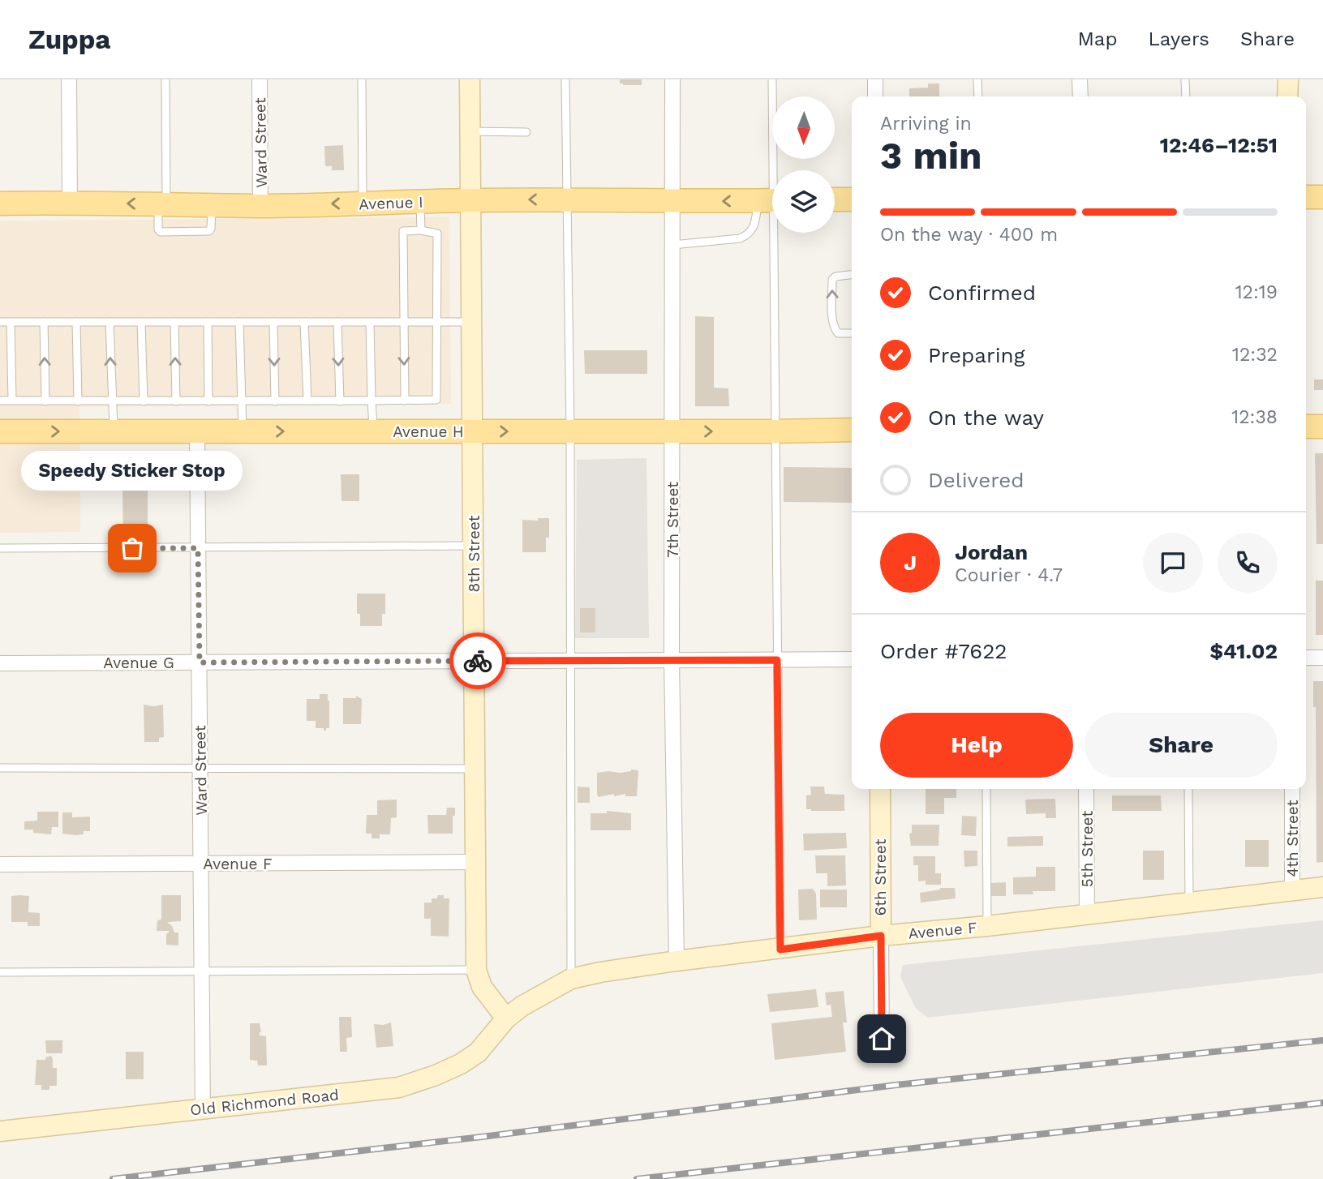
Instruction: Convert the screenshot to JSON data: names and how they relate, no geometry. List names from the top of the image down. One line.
{"streets":{"main road":["Avenue I","Avenue H"],"street":["Ward Street","7th Street","8th Street","Avenue G","4th Street","5th Street","Avenue F","6th Street","Old Richmond Road"]},"crossings":[["Ward Street","Avenue I"],["Ward Street","Avenue H"],["Ward Street","Avenue G"],["Ward Street","Avenue F"],["Ward Street","Old Richmond Road"],["Avenue I","7th Street"],["Avenue I","8th Street"],["Avenue H","7th Street"],["Avenue H","8th Street"],["7th Street","Avenue G"],["7th Street","Avenue F"],["8th Street","Avenue G"],["8th Street","Avenue F"],["8th Street","Old Richmond Road"],["4th Street","Avenue F"],["5th Street","Avenue F"],["Avenue F","6th Street"],["Avenue F","Old Richmond Road"]],"one_way":["Avenue I","Avenue H"],"places":["Speedy Sticker Stop"],"north":"bottom","page":{"header":"Zuppa","nav":["Map","Layers","Share"],"heading":["3 min","Arriving in","12:46–12:51"],"panel":["Jordan","Courier · 4.7","Order #7622","$41.02"],"bar":"On the way · 400 m","list":[["Confirmed","12:19"],["Preparing","12:32"],["On the way","12:38"],"Delivered"],"bubble":"Speedy Sticker Stop","round":"J","buttons":["Help","Share"]}}
